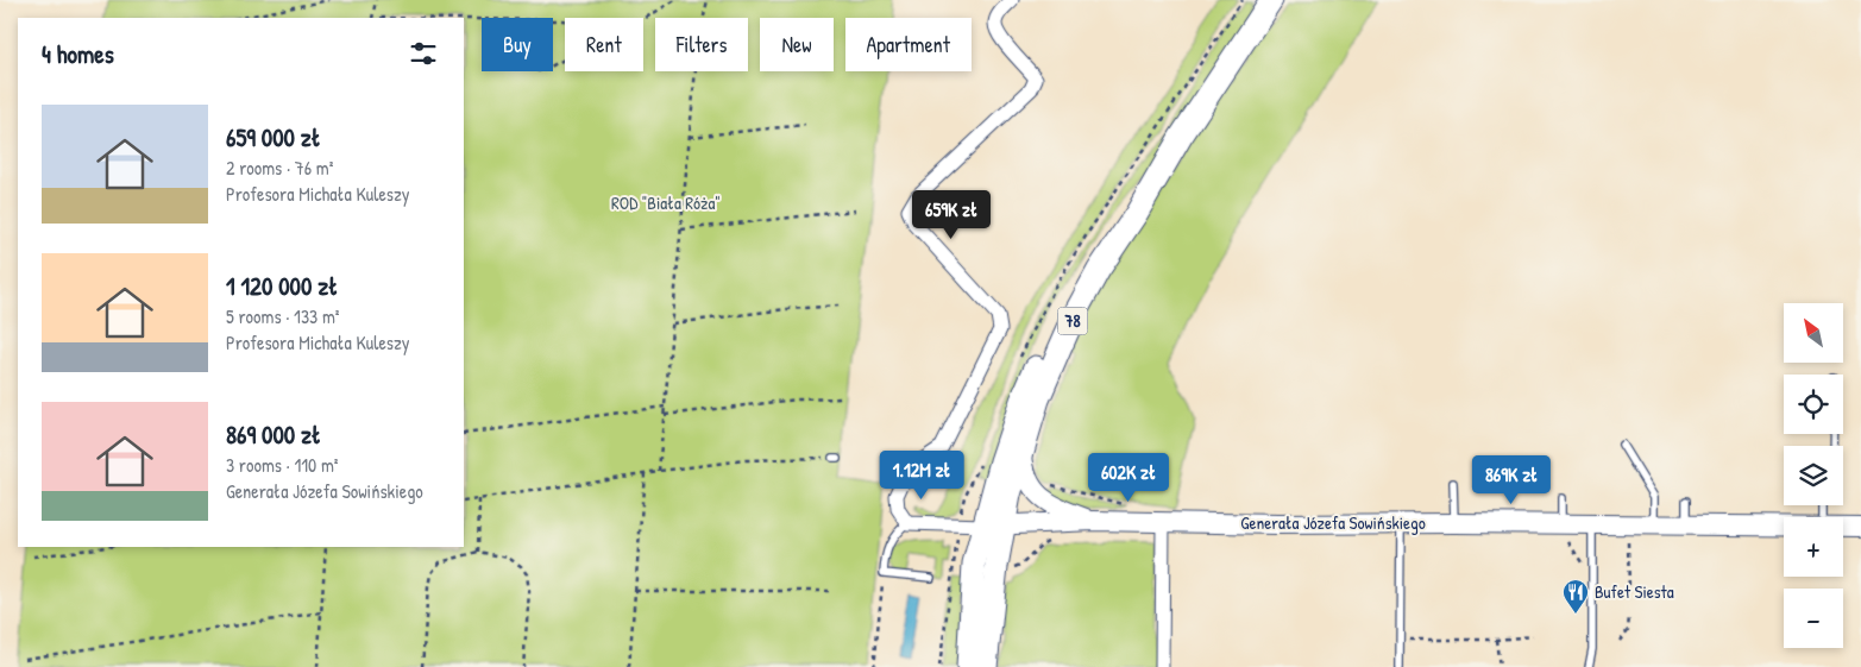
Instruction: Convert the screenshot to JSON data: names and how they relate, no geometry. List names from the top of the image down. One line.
{"streets":{"main road":["78"],"street":["Generała Józefa Sowińskiego"]},"crossings":[["78","Generała Józefa Sowińskiego"]],"parks":["ROD \"Biała Róża\""],"places":{"restaurant":["Bufet Siesta"]},"north":"top left","page":{"chip":["Buy","Rent","Filters","New","Apartment"],"heading":"4 homes","list":[{"name":"659 000 zł","note":"2 rooms · 76 m² · Profesora Michała Kuleszy"},{"name":"1 120 000 zł","note":"5 rooms · 133 m² · Profesora Michała Kuleszy"},{"name":"869 000 zł","note":"3 rooms · 110 m² · Generała Józefa Sowińskiego"}],"price":["659K zł","1.12M zł","602K zł","869K zł"],"map_buttons":["+","−"]}}
